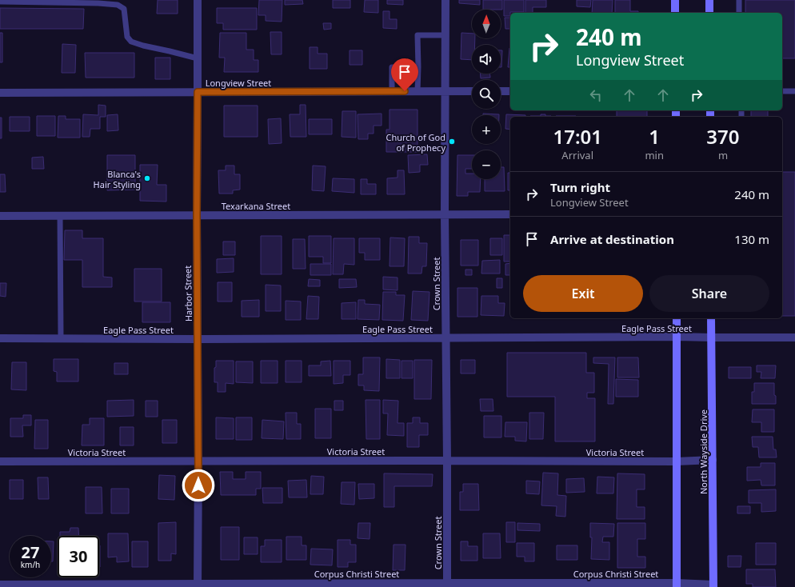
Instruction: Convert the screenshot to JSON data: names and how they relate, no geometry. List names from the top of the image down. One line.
{"streets":{"main road":["North Wayside Drive"],"street":["Longview Street","Texarkana Street","Crown Street","Harbor Street","Eagle Pass Street","Victoria Street","Corpus Christi Street"]},"crossings":[["Longview Street","Crown Street"],["Longview Street","Harbor Street"],["Texarkana Street","Crown Street"],["Texarkana Street","Harbor Street"],["Crown Street","Eagle Pass Street"],["Crown Street","Victoria Street"],["Crown Street","Corpus Christi Street"],["Harbor Street","Eagle Pass Street"],["Harbor Street","Victoria Street"],["Harbor Street","Corpus Christi Street"],["Eagle Pass Street","North Wayside Drive"],["Victoria Street","North Wayside Drive"],["North Wayside Drive","Corpus Christi Street"]],"places":["Church of God of Prophecy","Blanca's Hair Styling"],"north":"top","page":{"map_buttons":["+","−"],"turn":["240 m","Longview Street"],"eta":["17:01","Arrival","1","min","370","m"],"list":[{"name":"Turn right","note":"Longview Street","value":"240 m"},{"name":"Arrive at destination","value":"130 m"}],"buttons":["Exit","Share"],"speed":"27 km/h","limit":"30"}}
